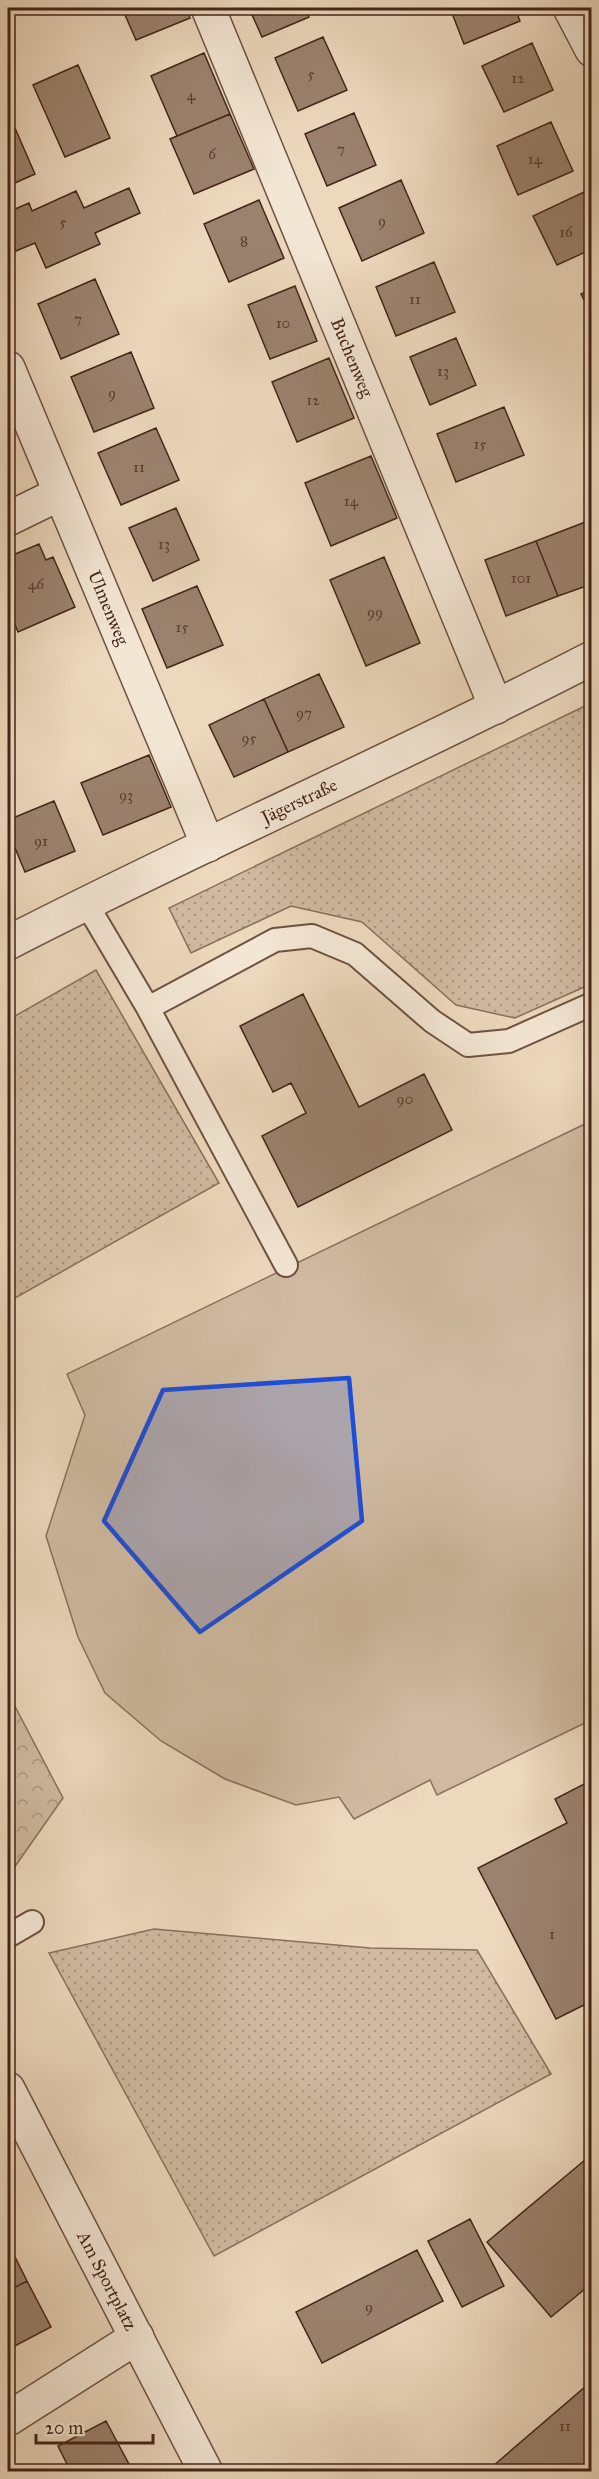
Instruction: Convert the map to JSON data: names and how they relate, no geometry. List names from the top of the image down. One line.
{"streets":{"street":["Buchenweg","Ulmenweg","Jägerstraße","Am Sportplatz"]},"crossings":[["Buchenweg","Jägerstraße"],["Ulmenweg","Jägerstraße"]],"house_numbers":["5","12","4","7","6","14","9","5","16","8","11","7","10","13","9","12","15","11","14","13","101","46","99","15","97","95","93","91","90","1","9","11"],"scale_bar":"20 m"}
